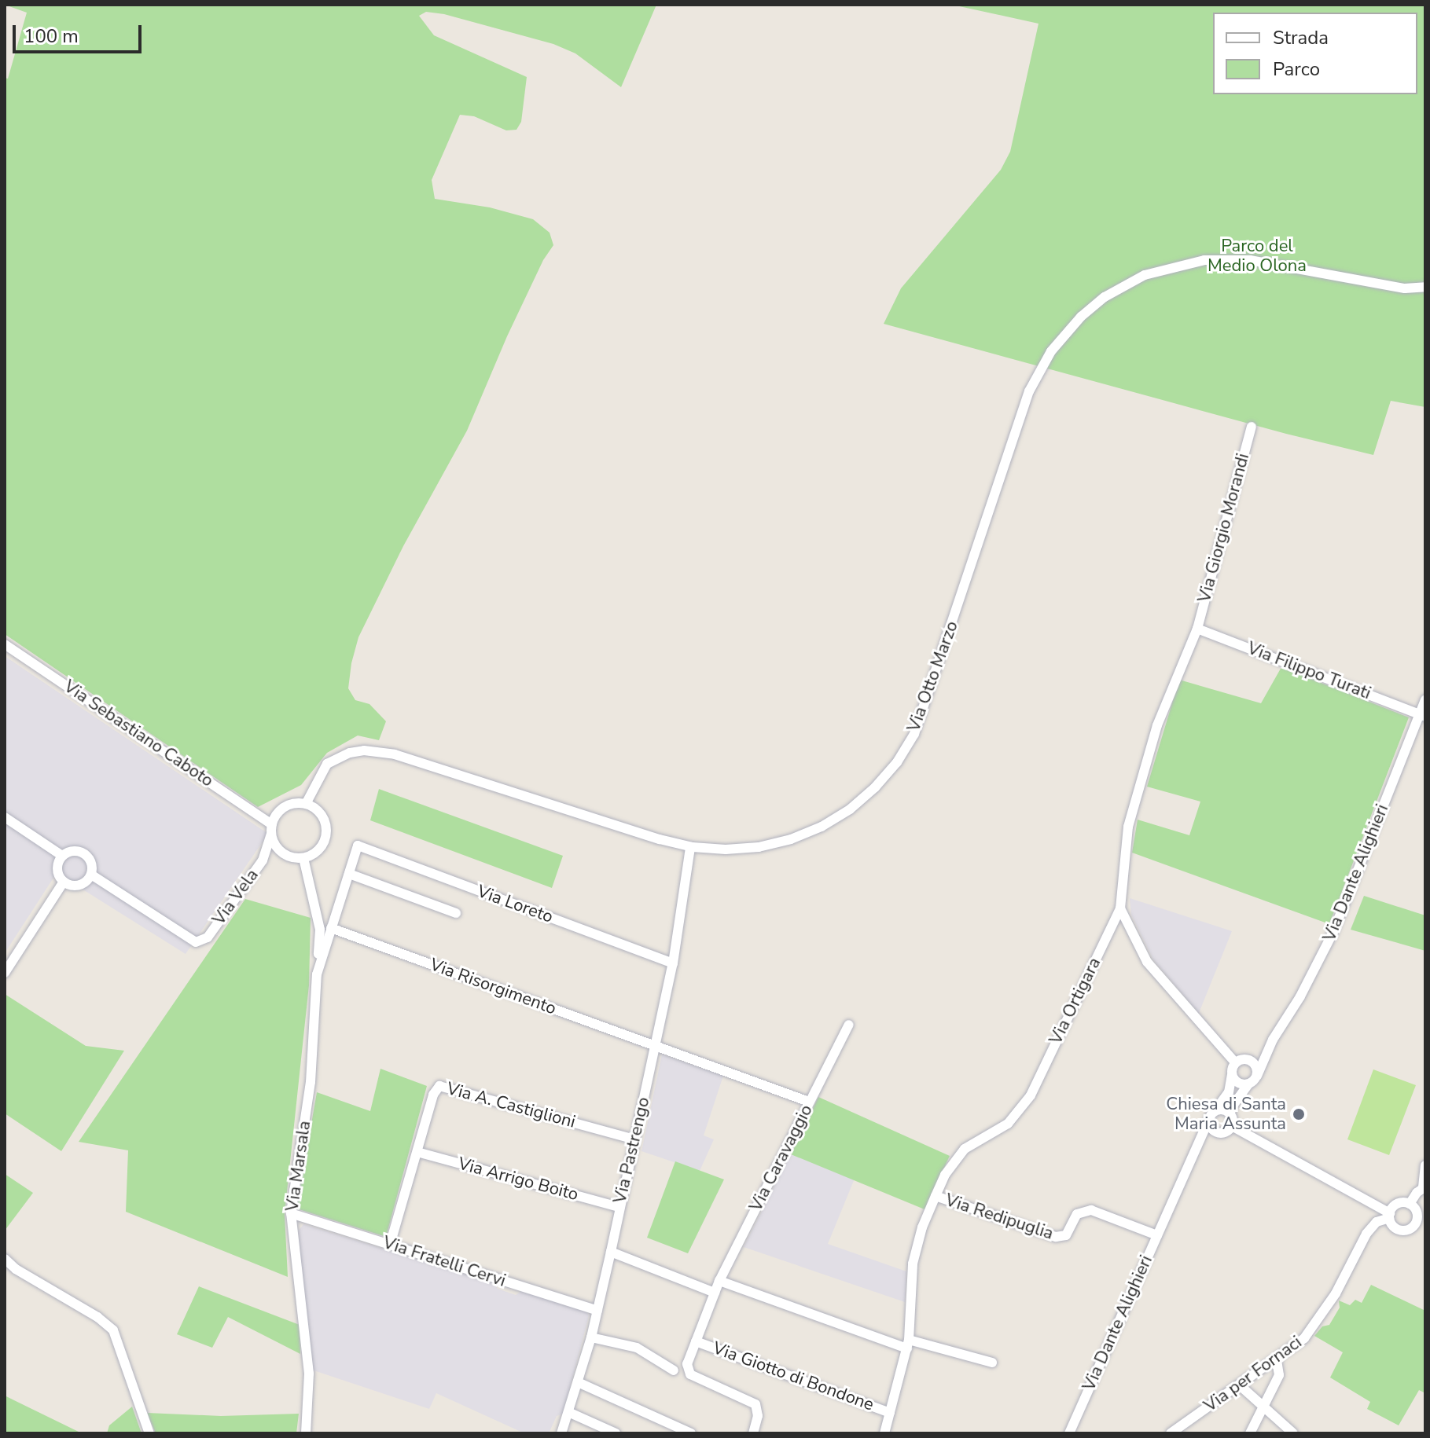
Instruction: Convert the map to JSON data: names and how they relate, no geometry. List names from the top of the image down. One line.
{"streets":{"street":["Via Giorgio Morandi","Via Filippo Turati","Via Otto Marzo","Via Sebastiano Caboto","Via Dante Alighieri","Via Vela","Via Loreto","Via Risorgimento","Via Ortigara","Via A. Castiglioni","Via Pastrengo","Via Caravaggio","Via Marsala","Via Arrigo Boito","Via Redipuglia","Via Fratelli Cervi","Via per Fornaci","Via Giotto di Bondone"]},"crossings":[["Via Giorgio Morandi","Via Filippo Turati"],["Via Giorgio Morandi","Via Ortigara"],["Via Filippo Turati","Via Dante Alighieri"],["Via Filippo Turati","Via Ortigara"],["Via Otto Marzo","Via Sebastiano Caboto"],["Via Otto Marzo","Via Vela"],["Via Otto Marzo","Via Pastrengo"],["Via Otto Marzo","Via Marsala"],["Via Sebastiano Caboto","Via Vela"],["Via Sebastiano Caboto","Via Marsala"],["Via Dante Alighieri","Via Redipuglia"],["Via Vela","Via Marsala"],["Via Loreto","Via Pastrengo"],["Via Loreto","Via Marsala"],["Via Risorgimento","Via Pastrengo"],["Via Risorgimento","Via Caravaggio"],["Via Risorgimento","Via Marsala"],["Via Ortigara","Via Redipuglia"],["Via Ortigara","Via Giotto di Bondone"],["Via A. Castiglioni","Via Pastrengo"],["Via A. Castiglioni","Via Arrigo Boito"],["Via A. Castiglioni","Via Fratelli Cervi"],["Via Pastrengo","Via Arrigo Boito"],["Via Pastrengo","Via Fratelli Cervi"],["Via Caravaggio","Via Giotto di Bondone"],["Via Marsala","Via Fratelli Cervi"]],"parks":["Parco del Medio Olona"],"places":["Chiesa di Santa Maria Assunta"],"legend":["Strada","Parco"],"scale_bar":"100 m"}
